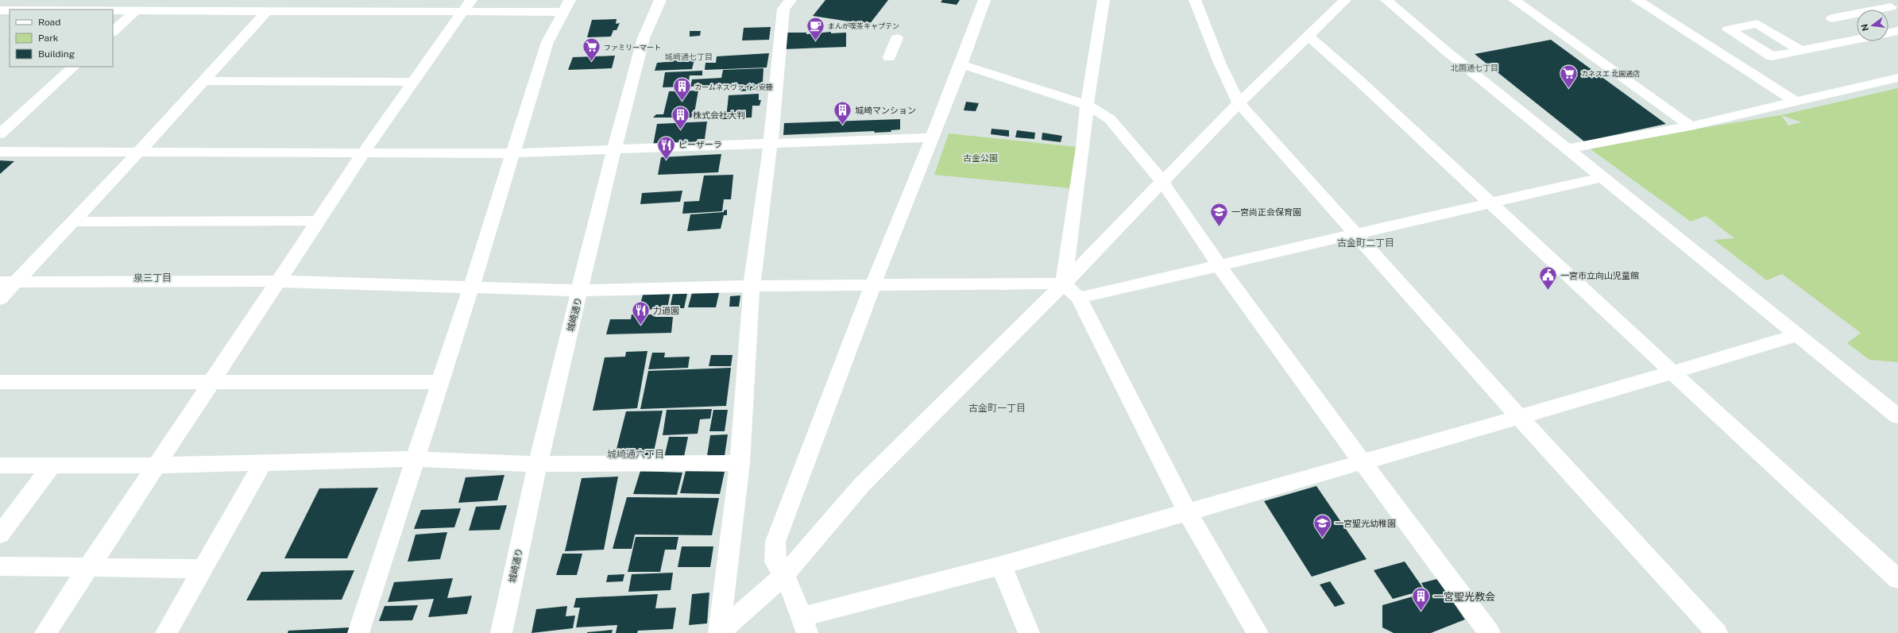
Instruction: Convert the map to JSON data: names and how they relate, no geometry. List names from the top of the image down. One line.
{"streets":{"street":["城崎通り"]},"districts":["城崎通七丁目","北園通七丁目","古金町二丁目","泉三丁目","古金町一丁目","城崎通六丁目"],"parks":["古金公園"],"places":{"cafe":["まんが喫茶キャプテン"],"supermarket":["ファミリーマート","カネスエ 北園通店"],"building":["カームネスヴァイン安藤","城崎マンション","株式会社大判","一宮聖光教会"],"restaurant":["ピーザーラ","力道園"],"school or university":["一宮尚正会保育園","一宮聖光幼稚園"],"public building":["一宮市立向山児童館"]},"legend":["Road","Park","Building"],"north":"left"}
